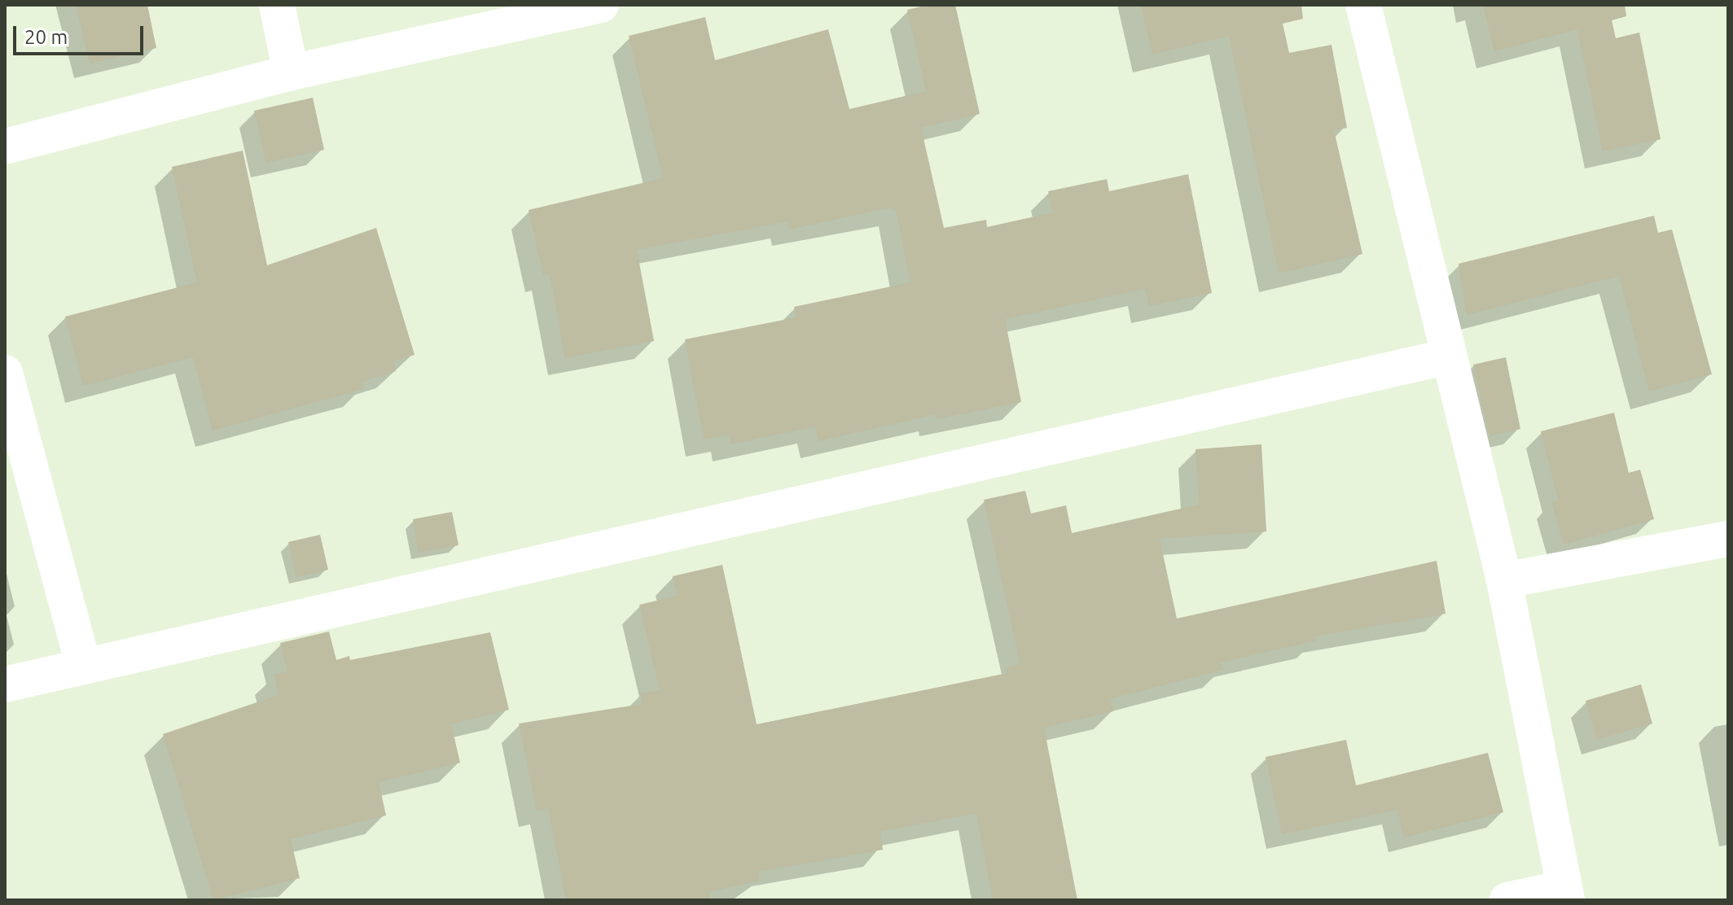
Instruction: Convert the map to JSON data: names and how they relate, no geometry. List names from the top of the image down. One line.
{"scale_bar":"20 m"}
